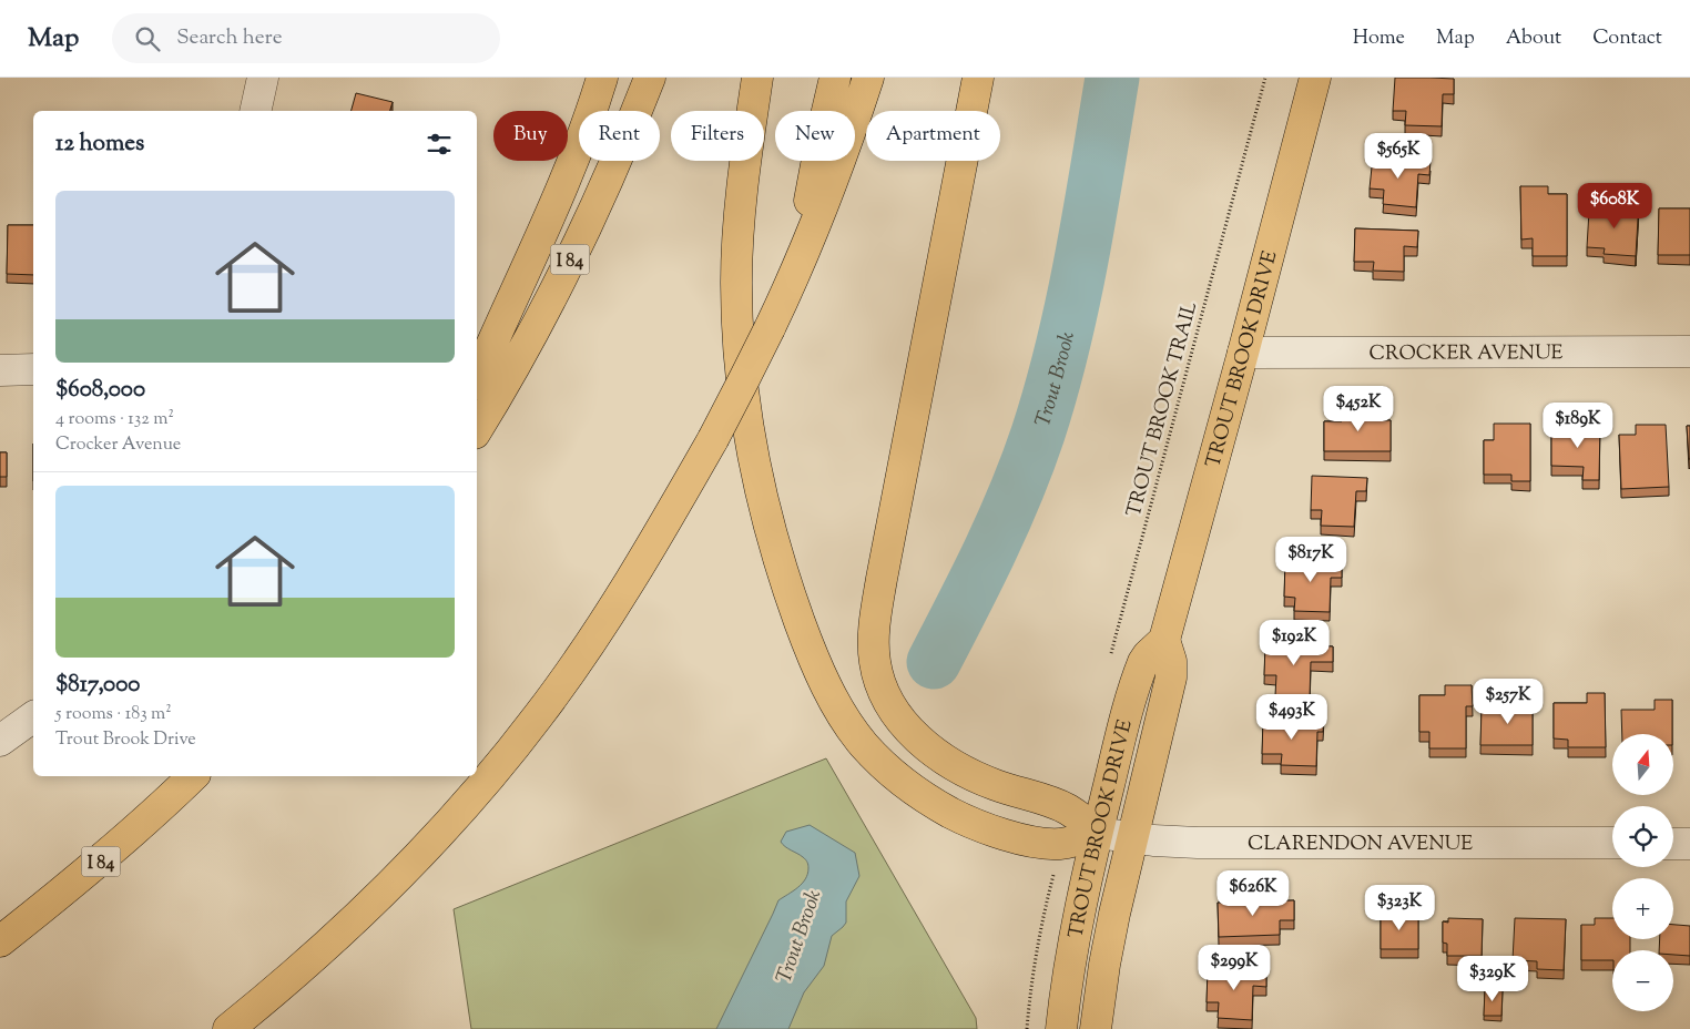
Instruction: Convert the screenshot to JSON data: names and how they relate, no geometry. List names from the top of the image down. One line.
{"streets":{"main road":["I 84","TROUT BROOK DRIVE"],"street":["CROCKER AVENUE","CLARENDON AVENUE"],"path":["TROUT BROOK TRAIL"]},"crossings":[["CROCKER AVENUE","TROUT BROOK DRIVE"],["TROUT BROOK DRIVE","CLARENDON AVENUE"]],"water":["Trout Brook"],"north":"top","page":{"header":"Map","search":"Search here","nav":["Home","Map","About","Contact"],"chip":["Buy","Rent","Filters","New","Apartment"],"heading":"12 homes","price":["$565K","$608K","$452K","$189K","$817K","$192K","$257K","$493K","$626K","$323K","$299K","$329K"],"list":[{"name":"$608,000","note":"4 rooms · 132 m² · Crocker Avenue"},{"name":"$817,000","note":"5 rooms · 183 m² · Trout Brook Drive"}],"map_buttons":["+","−"]}}
